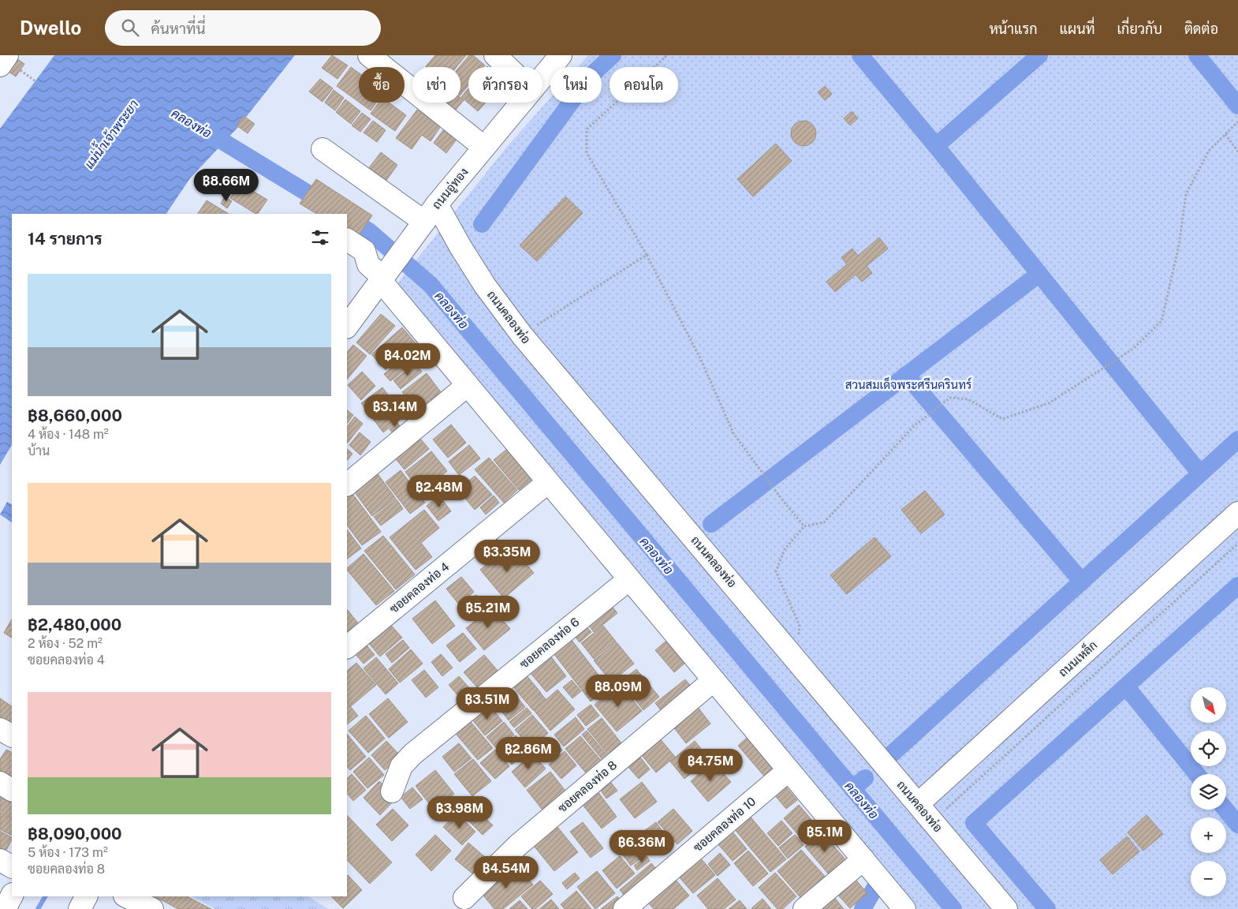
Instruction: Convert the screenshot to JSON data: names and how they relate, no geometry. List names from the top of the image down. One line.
{"streets":{"street":["ถนนอู่ทอง","ถนนคลองท่อ","ซอยคลองท่อ 4","ซอยคลองท่อ 6","ถนนเหล็ก","ซอยคลองท่อ 8","ซอยคลองท่อ 10"]},"crossings":[["ถนนอู่ทอง","ถนนคลองท่อ"],["ถนนคลองท่อ","ถนนเหล็ก"]],"water":["คลองท่อ","แม่น้ำเจ้าพระยา"],"parks":["สวนสมเด็จพระศรีนครินทร์"],"north":"bottom right","page":{"header":"Dwello","search":"ค้นหาที่นี่","nav":["หน้าแรก","แผนที่","เกี่ยวกับ","ติดต่อ"],"chip":["ซื้อ","เช่า","ตัวกรอง","ใหม่","คอนโด"],"price":["฿8.66M","฿4.02M","฿3.14M","฿2.48M","฿3.35M","฿5.21M","฿8.09M","฿3.51M","฿2.86M","฿4.75M","฿3.98M","฿5.1M","฿6.36M","฿4.54M"],"heading":"14 รายการ","list":[{"name":"฿8,660,000","note":"4 ห้อง · 148 m² · บ้าน"},{"name":"฿2,480,000","note":"2 ห้อง · 52 m² · ซอยคลองท่อ 4"},{"name":"฿8,090,000","note":"5 ห้อง · 173 m² · ซอยคลองท่อ 8"}],"map_buttons":["+","−"]}}
